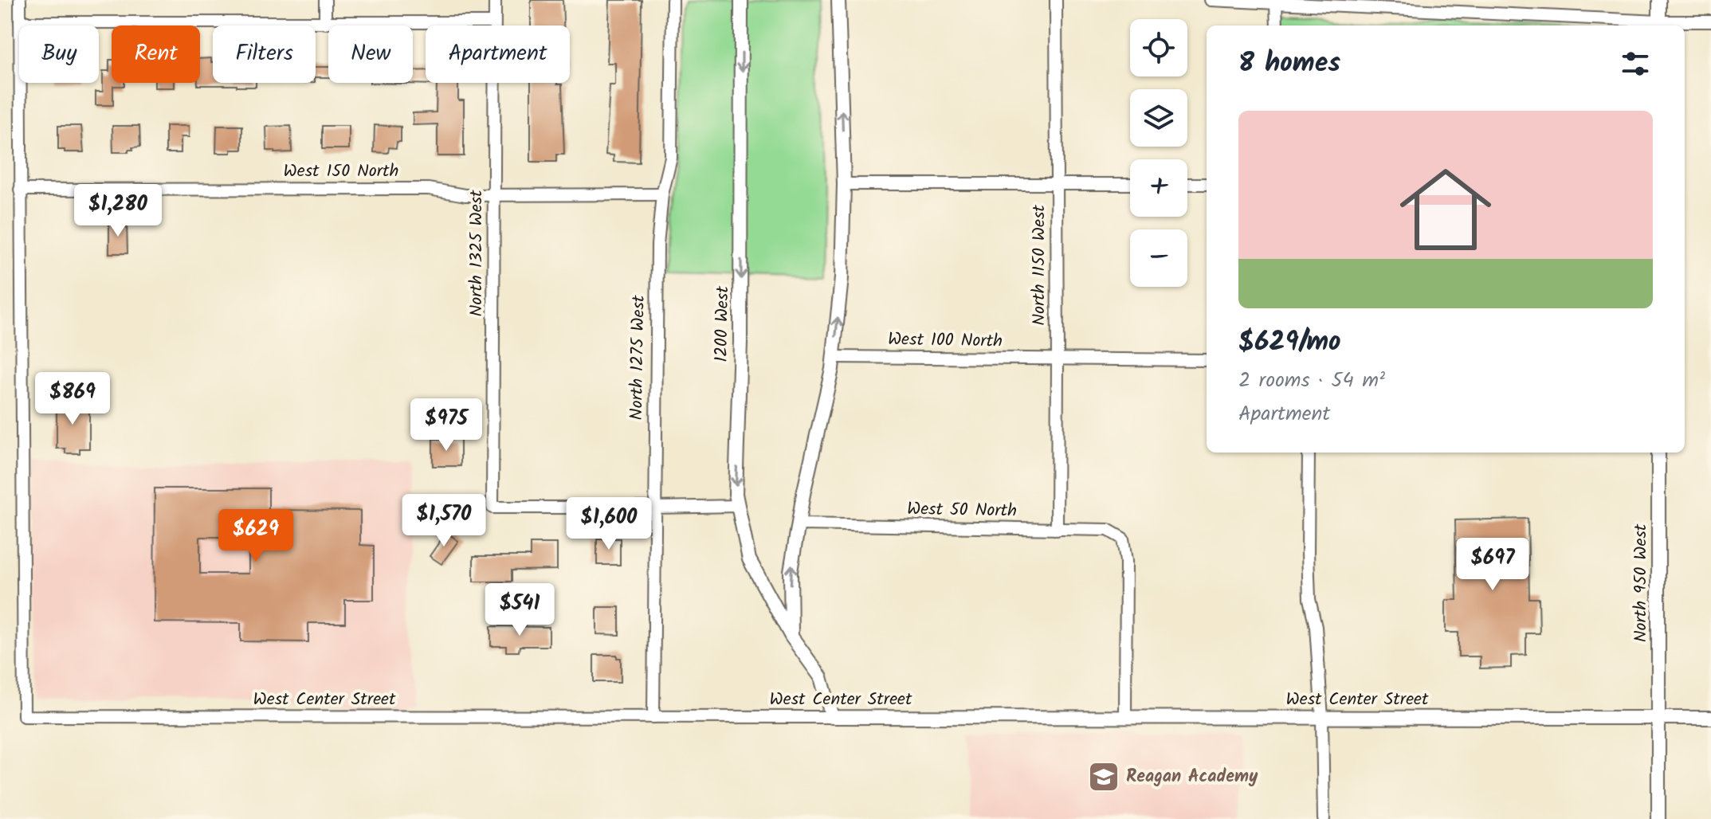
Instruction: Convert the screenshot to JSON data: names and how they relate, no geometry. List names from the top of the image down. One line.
{"streets":{"street":["West 150 North","North 1325 West","North 1150 West","1200 West","West 100 North","North 1275 West","West 50 North","North 950 West","West Center Street"]},"crossings":[["West 150 North","North 1325 West"],["West 150 North","North 1275 West"],["West 150 North","West Center Street"],["North 1325 West","North 1275 West"],["North 1150 West","West 100 North"],["North 1150 West","West 50 North"],["1200 West","West Center Street"],["North 1275 West","West Center Street"],["West 50 North","West Center Street"],["North 950 West","West Center Street"]],"places":{"school or university":["Reagan Academy"]},"page":{"map_buttons":["+","−"],"chip":["Buy","Rent","Filters","New","Apartment"],"heading":"8 homes","list":[{"name":"$629/mo","note":"2 rooms · 54 m² · Apartment"}],"price":["$1,280","$869","$975","$1,570","$1,600","$629","$697","$541"]}}
